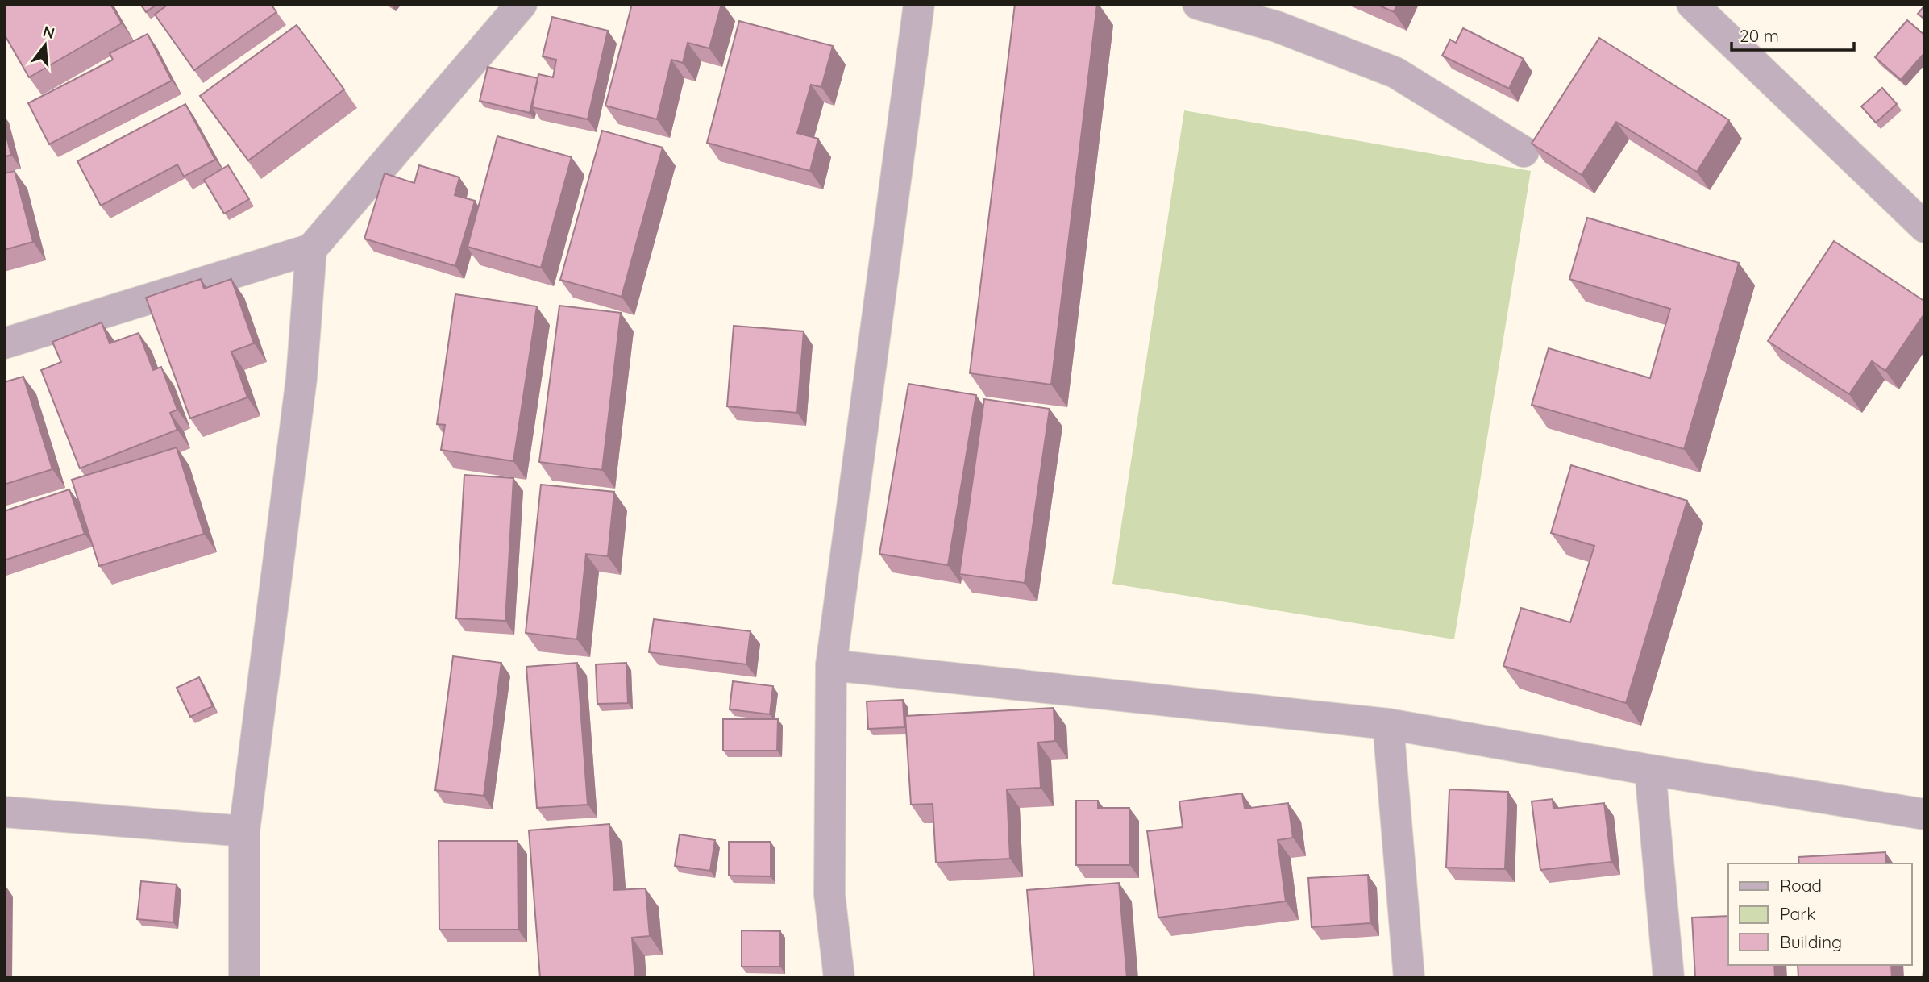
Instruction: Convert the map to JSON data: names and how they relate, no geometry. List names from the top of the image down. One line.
{"legend":["Road","Park","Building"],"scale_bar":"20 m","north":"top"}
